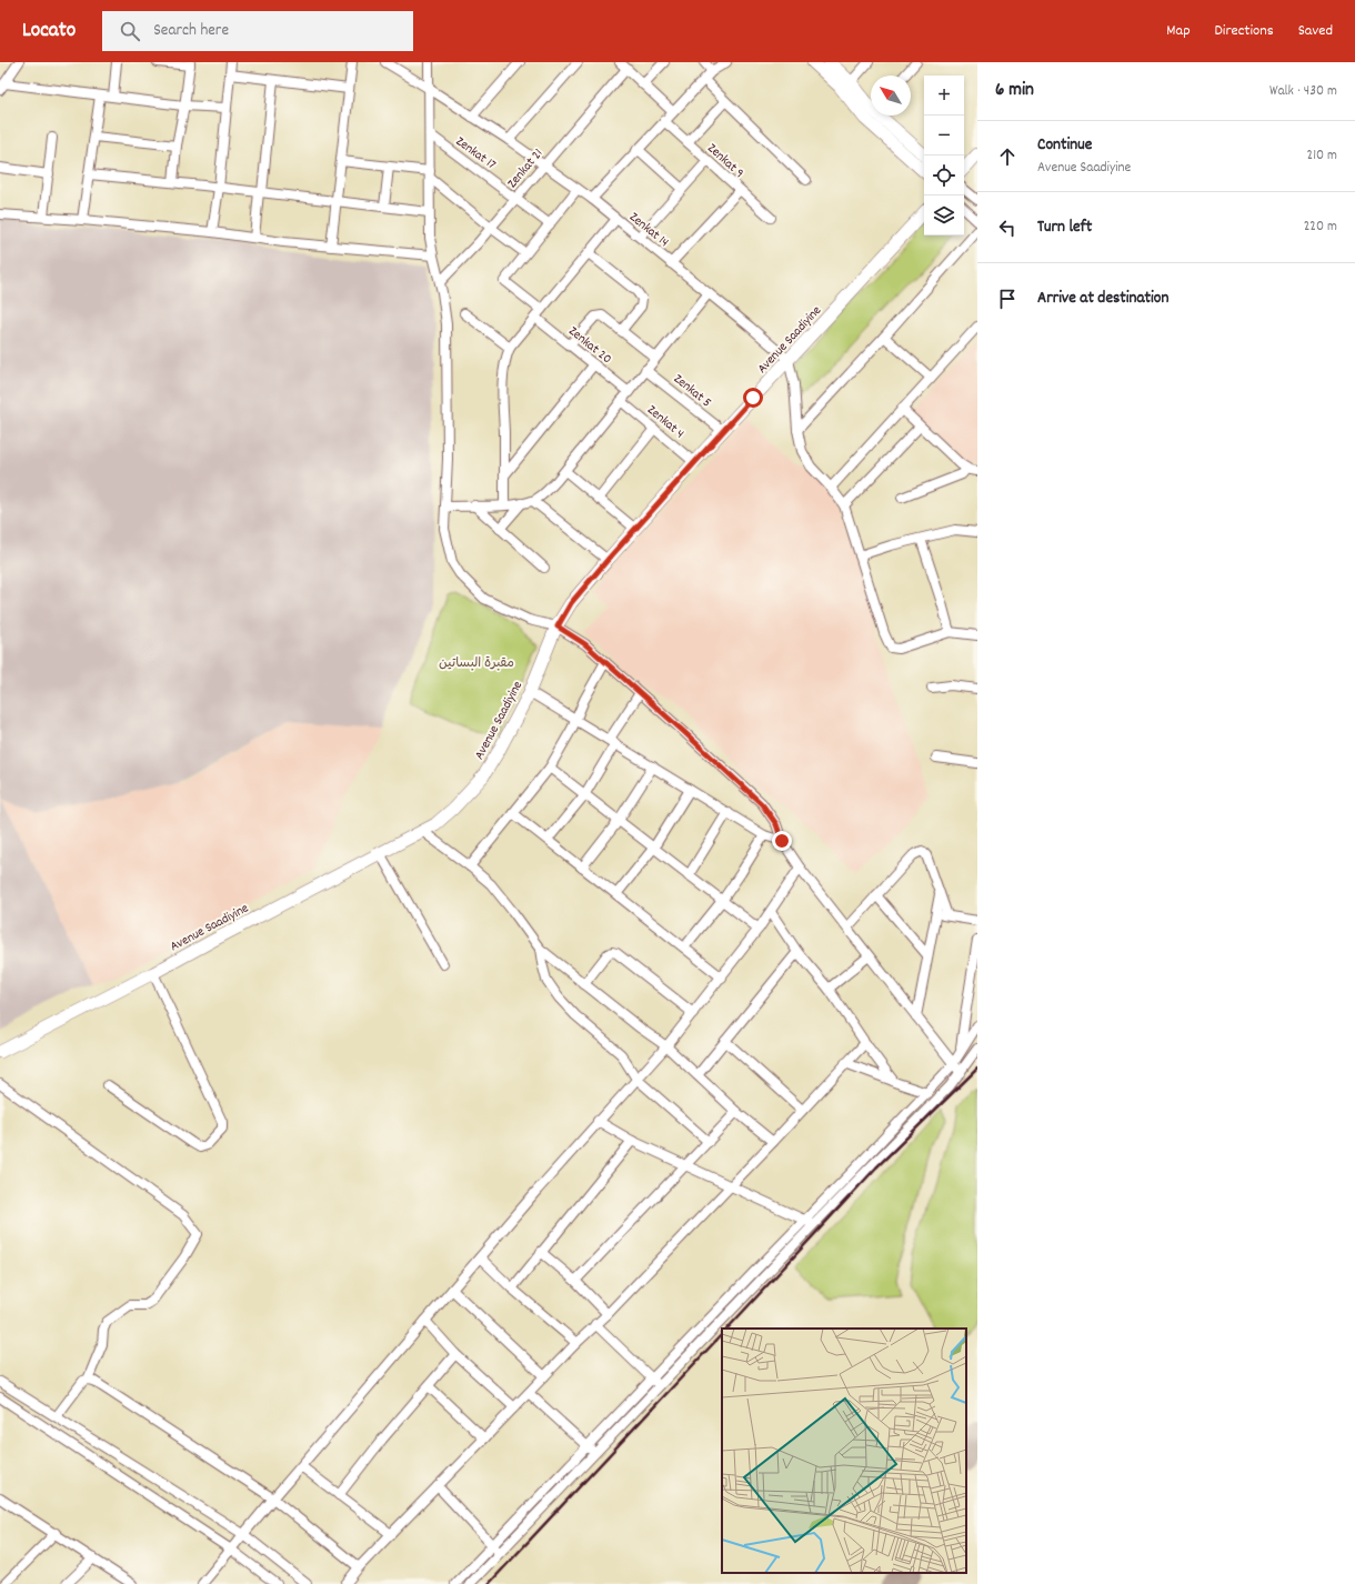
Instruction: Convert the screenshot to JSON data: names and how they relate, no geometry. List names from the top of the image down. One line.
{"streets":{"main road":["Avenue Saadiyine"],"street":["Zenkat 17","Zenkat 9","Zenkat 21","Zenkat 14","Zenkat 20","Zenkat 5","Zenkat 4"]},"crossings":[["Zenkat 17","Zenkat 21"],["Zenkat 21","Zenkat 14"],["Zenkat 14","Avenue Saadiyine"],["Avenue Saadiyine","Zenkat 5"],["Avenue Saadiyine","Zenkat 4"]],"parks":["مقبرة البساتين"],"north":"top left","page":{"header":"Locato","search":"Search here","nav":["Map","Directions","Saved"],"heading":["6 min","Walk · 430 m"],"map_buttons":["+","−"],"list":[["Continue","Avenue Saadiyine","210 m"],["Turn left","220 m"],"Arrive at destination"]}}
